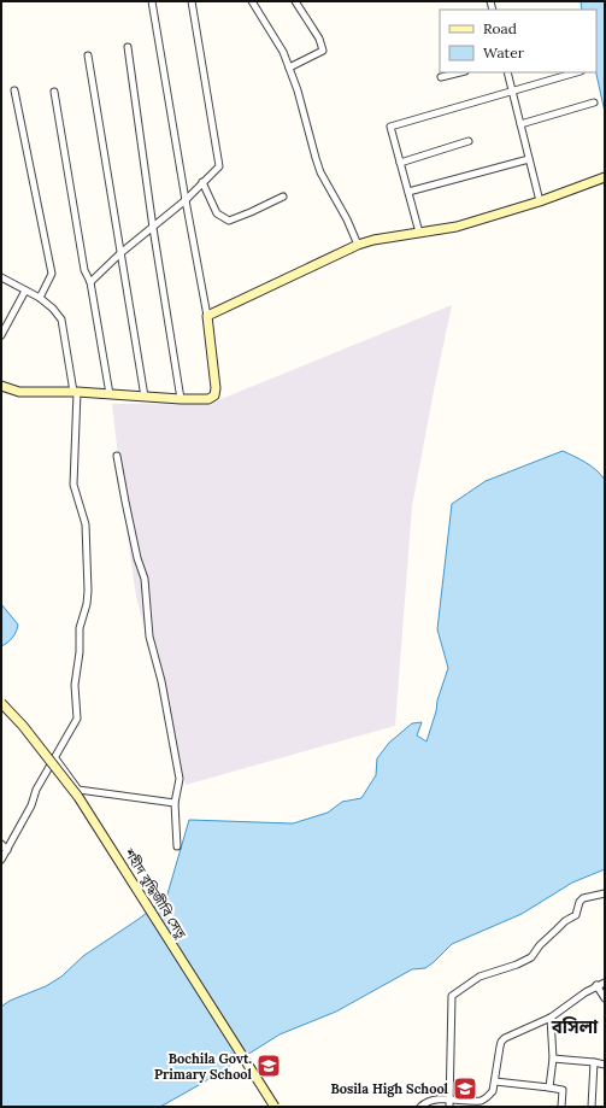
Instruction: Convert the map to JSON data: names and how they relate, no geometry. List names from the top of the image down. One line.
{"streets":{"street":["শহীদ বুদ্ধিজীবি সেতু"]},"districts":["বসিলা"],"places":{"school or university":["Bochila Govt. Primary School","Bosila High School"]},"legend":["Road","Water"]}
